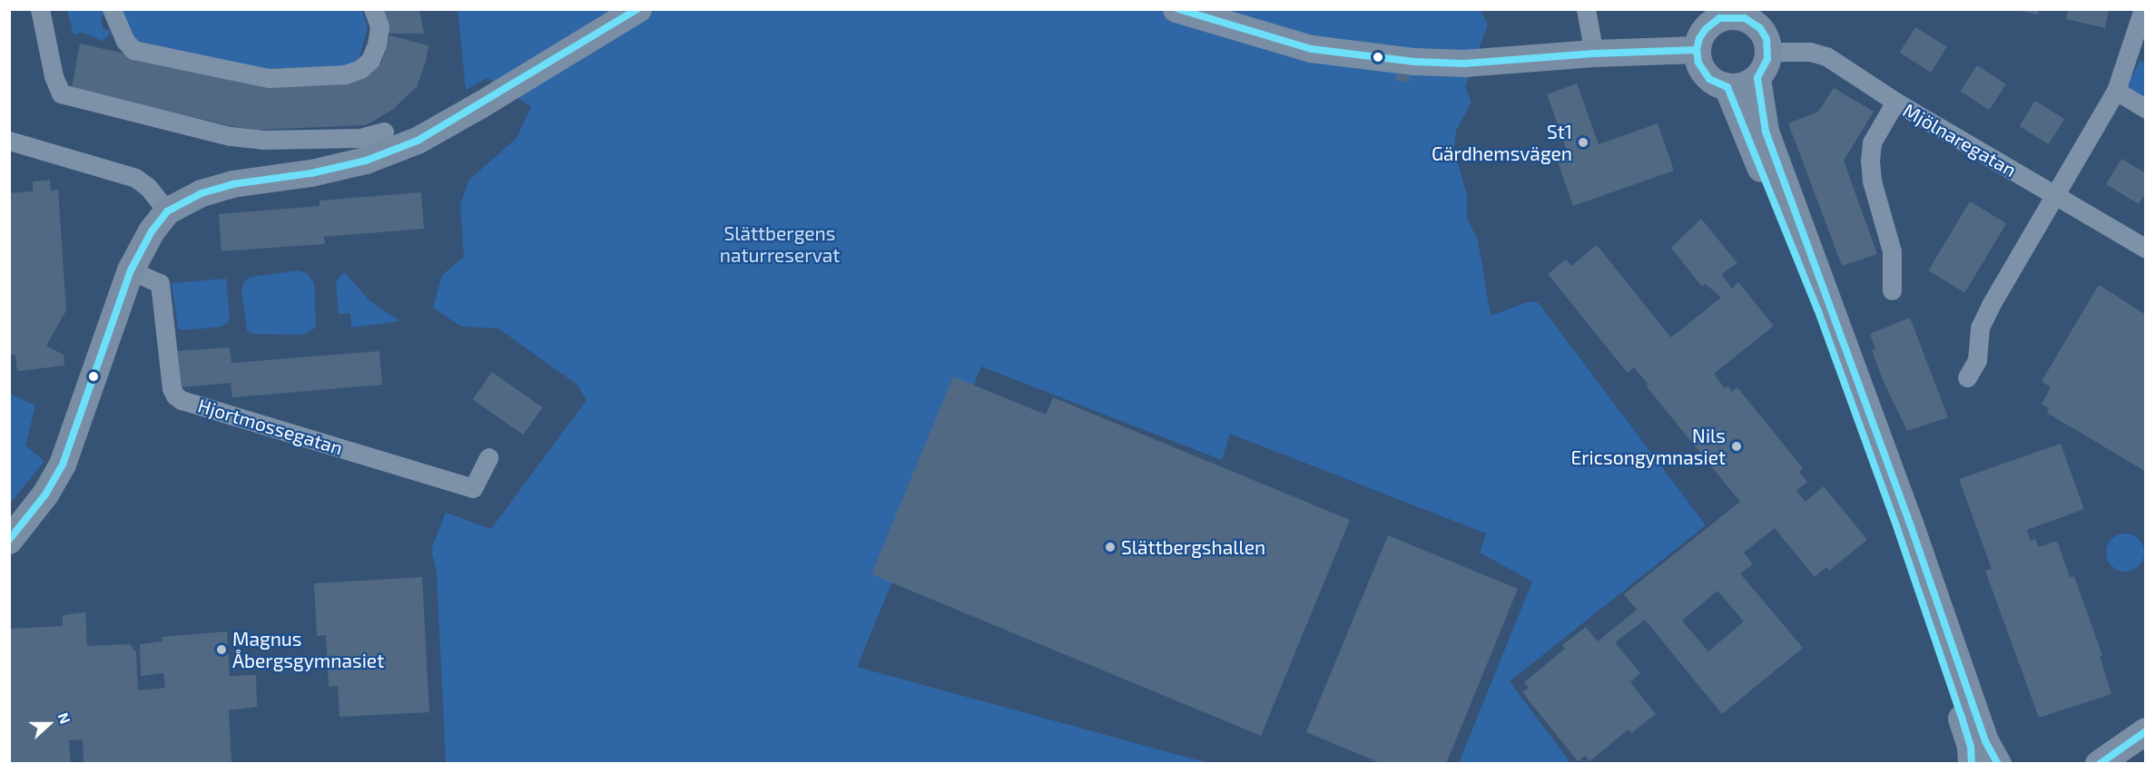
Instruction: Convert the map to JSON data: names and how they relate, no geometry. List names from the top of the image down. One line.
{"streets":{"street":["Mjölnaregatan","Hjortmossegatan"]},"parks":["Slättbergens naturreservat"],"places":["St1 Gärdhemsvägen","Nils Ericsongymnasiet","Slättbergshallen","Magnus Åbergsgymnasiet"],"north":"right"}
